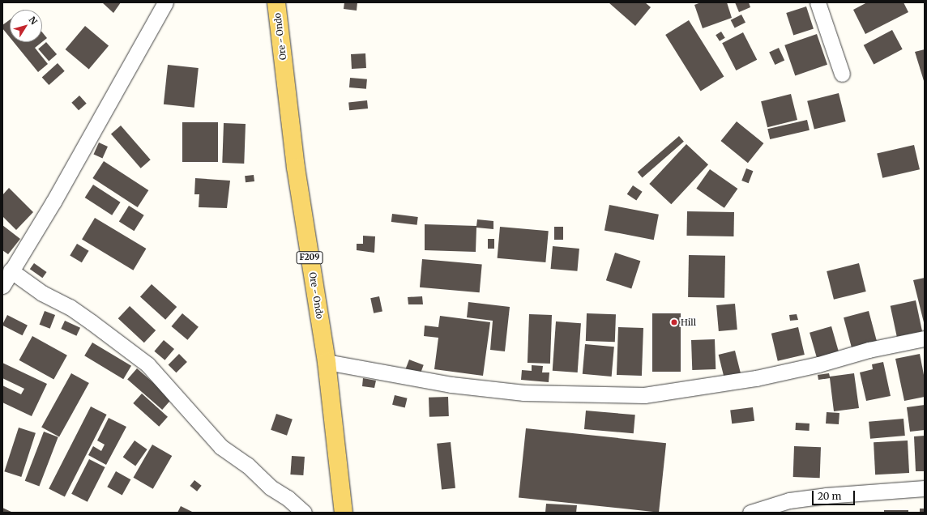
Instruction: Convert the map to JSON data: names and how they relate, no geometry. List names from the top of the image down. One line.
{"streets":{"main road":["Ore - Ondo","F209"]},"places":["Hill"],"scale_bar":"20 m","north":"top right"}
